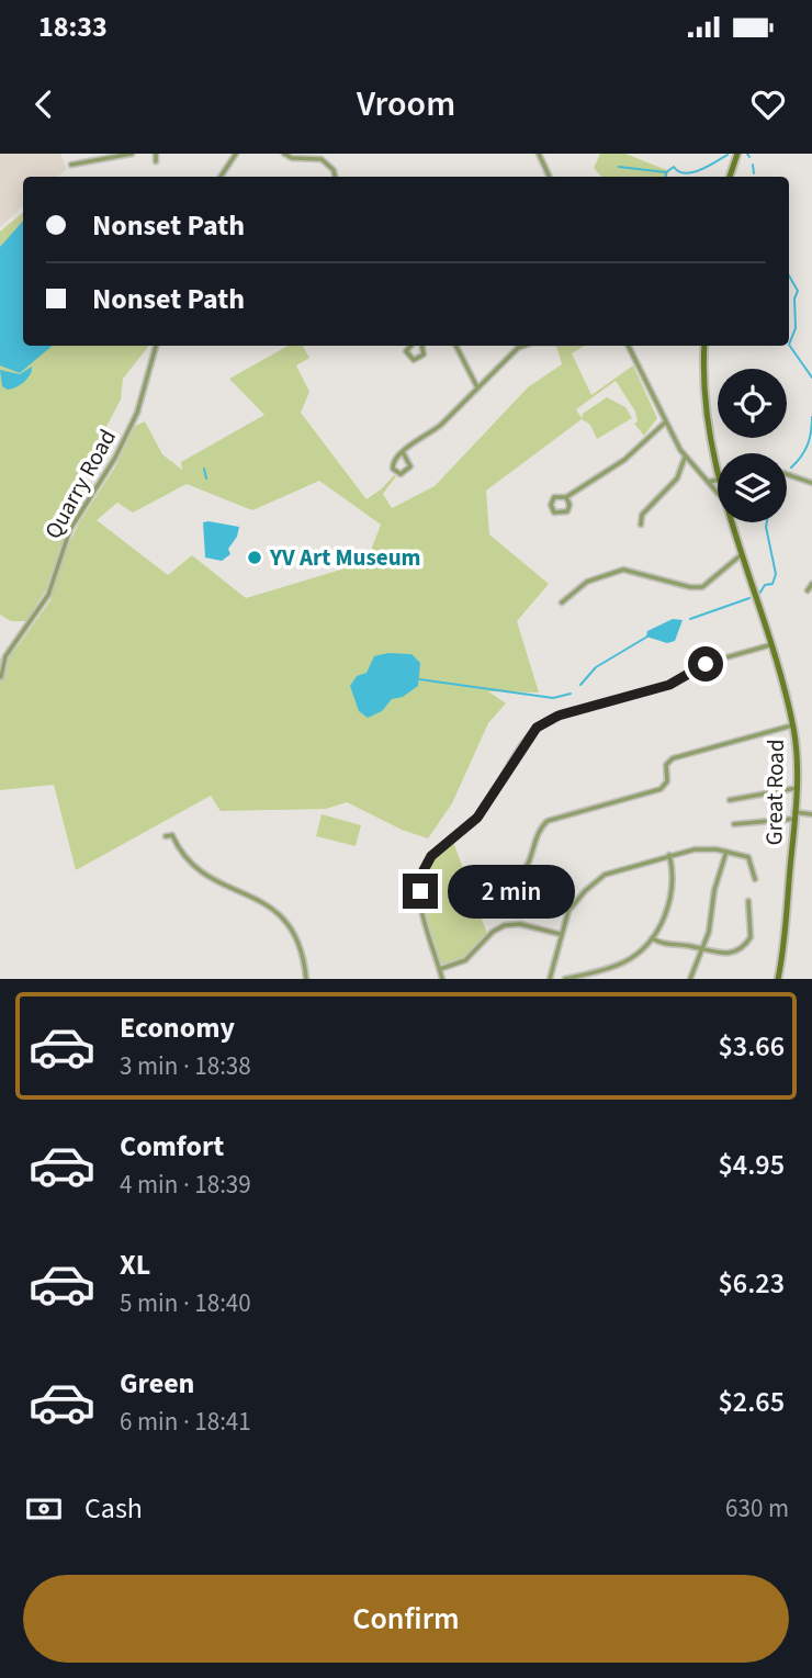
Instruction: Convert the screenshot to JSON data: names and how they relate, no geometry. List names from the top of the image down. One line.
{"streets":{"main road":["Great Road"],"street":["Quarry Road"]},"places":["YV Art Museum"],"page":{"status":"18:33","header":"Vroom","banner":["Nonset Path","Nonset Path"],"bubble":"2 min","list":[{"name":"Economy","note":"3 min · 18:38","value":"$3.66"},{"name":"Comfort","note":"4 min · 18:39","value":"$4.95"},{"name":"XL","note":"5 min · 18:40","value":"$6.23"},{"name":"Green","note":"6 min · 18:41","value":"$2.65"}],"pay":["Cash","630 m"],"buttons":"Confirm"}}
